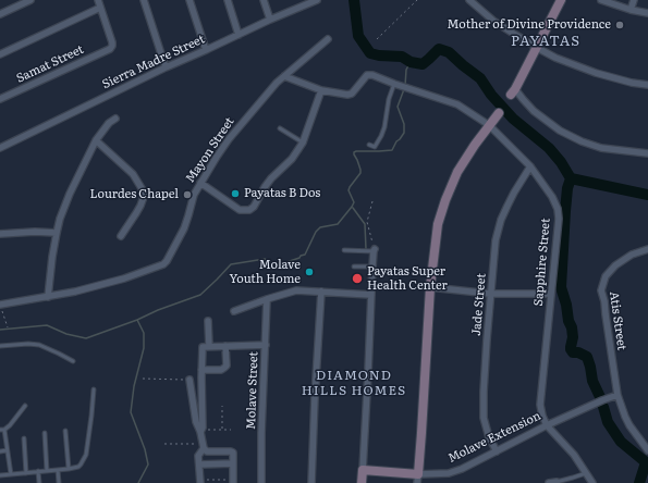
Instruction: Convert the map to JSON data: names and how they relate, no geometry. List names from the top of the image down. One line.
{"streets":{"street":["Sierra Madre Street","Samat Street","Mayon Street","Sapphire Street","Jade Street","Atis Street","Molave Street","Molave Extension"]},"crossings":[["Sapphire Street","Jade Street"],["Sapphire Street","Molave Extension"],["Jade Street","Molave Extension"],["Atis Street","Molave Extension"]],"districts":["PAYATAS","DIAMOND HILLS HOMES"],"places":["Mother of Divine Providence","Payatas B Dos","Lourdes Chapel","Molave Youth Home","Payatas Super Health Center"]}
